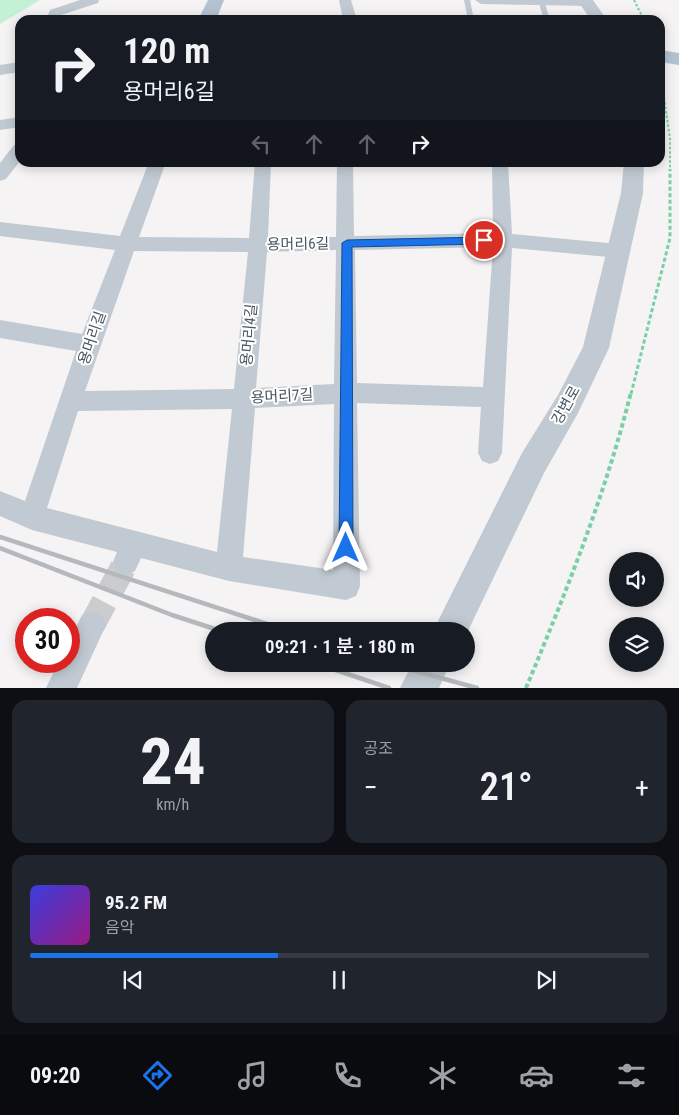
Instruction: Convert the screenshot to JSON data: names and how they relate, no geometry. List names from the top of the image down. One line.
{"streets":{"street":["용머리6길","용머리4길","용머리길","용머리7길","강변로"]},"crossings":[["용머리6길","용머리4길"],["용머리6길","용머리길"],["용머리6길","강변로"],["용머리4길","용머리7길"],["용머리길","용머리7길"]],"page":{"turn":["120 m","용머리6길"],"limit":"30","trip":"09:21 · 1 분 · 180 m","tile":[["24","km/h"],"공조"],"heat":["−","21°","+"],"song":["95.2 FM","음악"],"tabs":"09:20"}}
